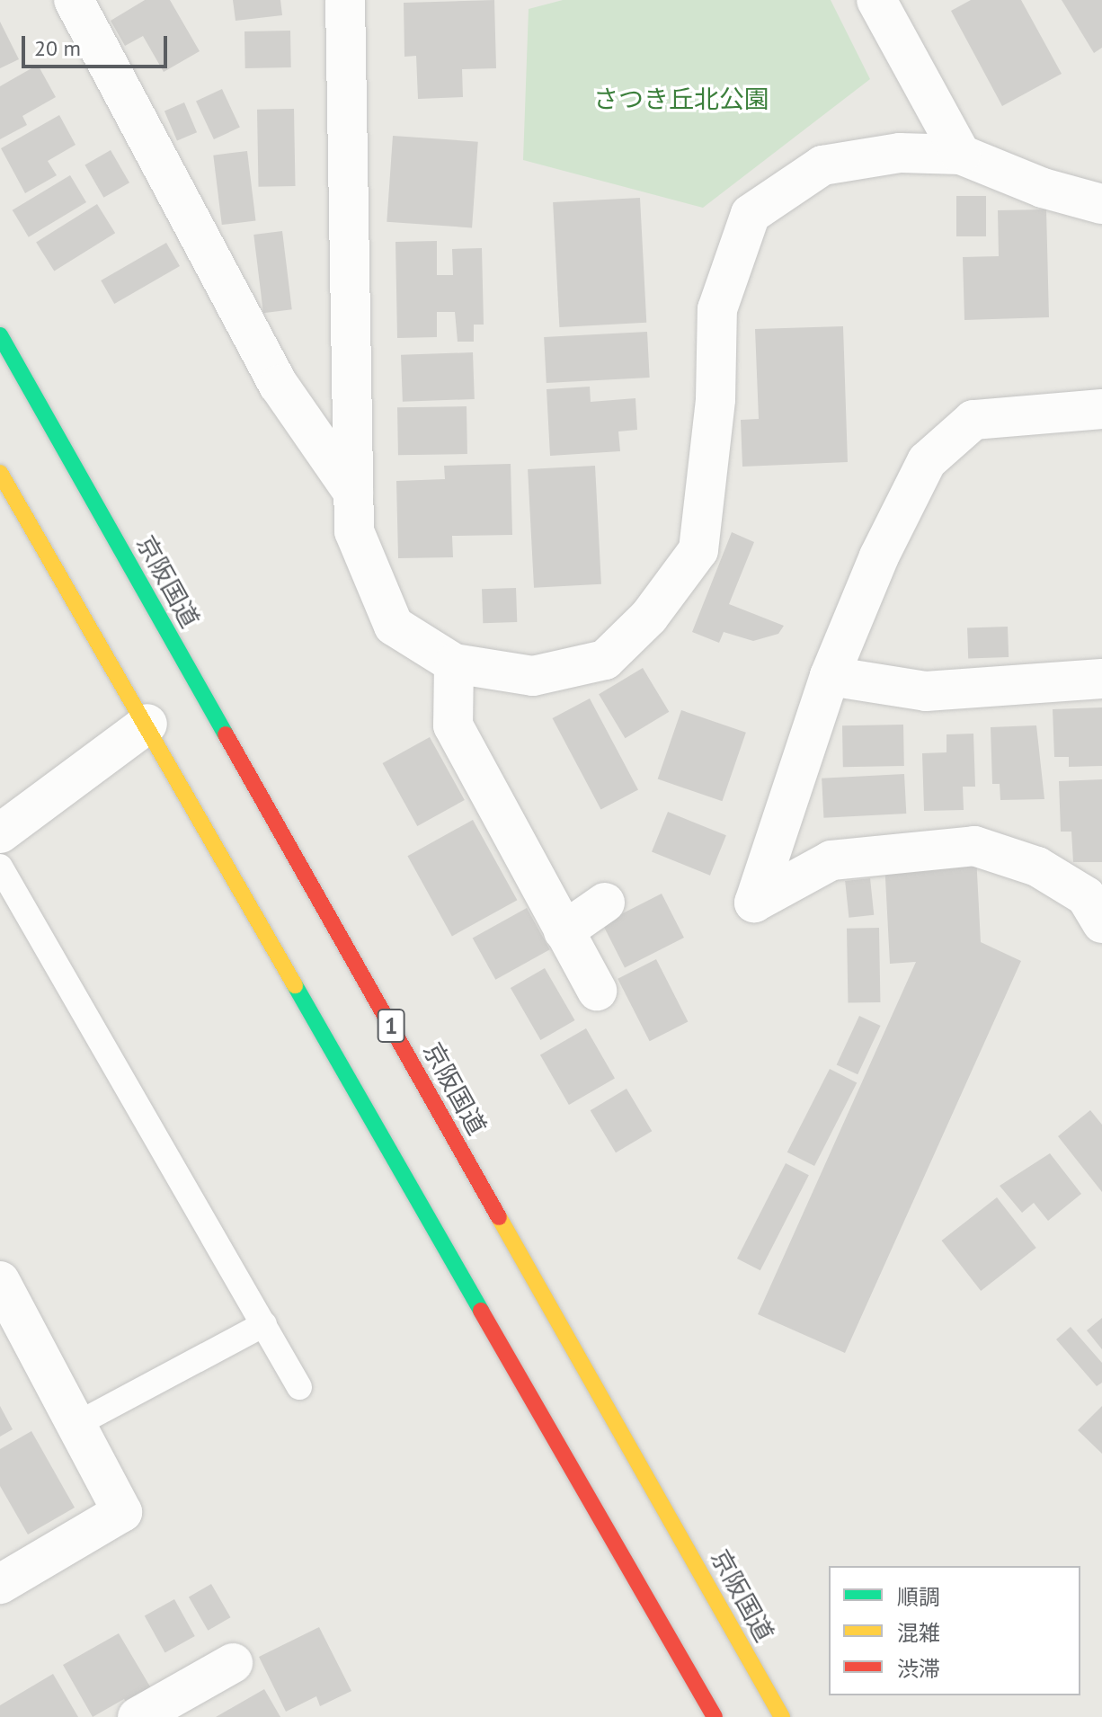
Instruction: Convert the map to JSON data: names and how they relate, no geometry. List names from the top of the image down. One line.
{"streets":{"highway":["京阪国道","1"]},"parks":["さつき丘北公園"],"legend":["順調","混雑","渋滞"],"scale_bar":"20 m"}
